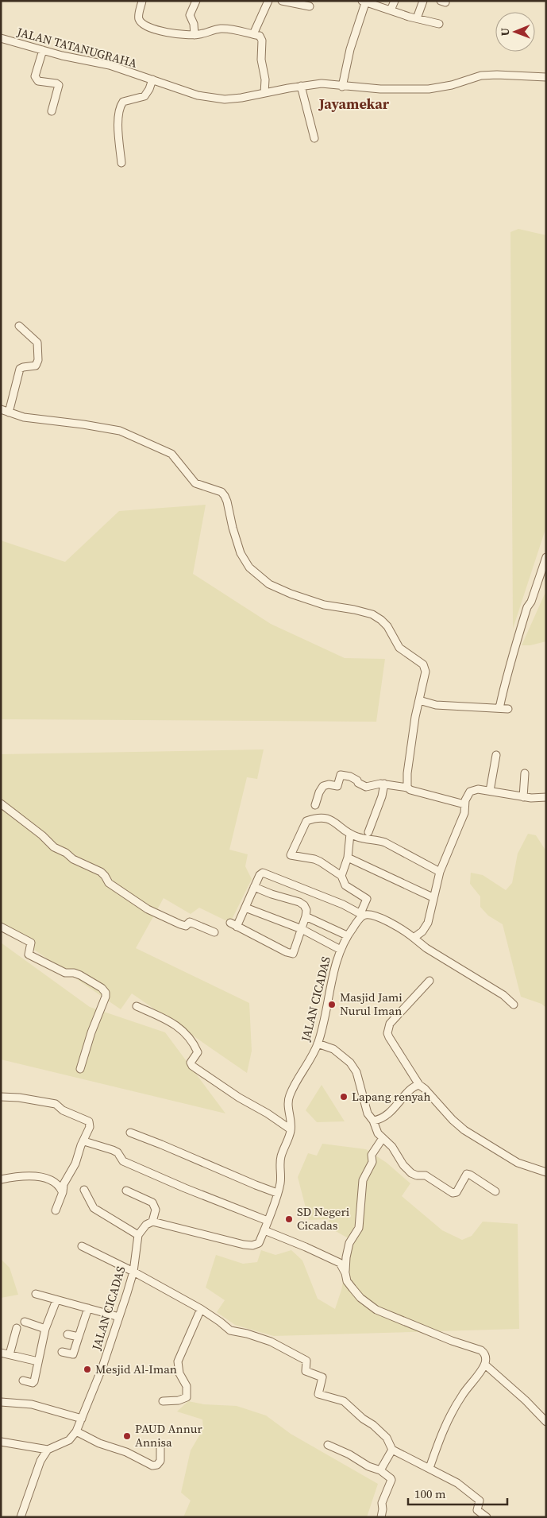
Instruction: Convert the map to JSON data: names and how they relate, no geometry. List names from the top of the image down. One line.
{"streets":{"street":["JALAN TATANUGRAHA","JALAN CICADAS"]},"districts":["Jayamekar"],"places":["Masjid Jami Nurul Iman","Lapang renyah","SD Negeri Cicadas","Mesjid Al-Iman","PAUD Annur Annisa"],"scale_bar":"100 m","north":"left"}
